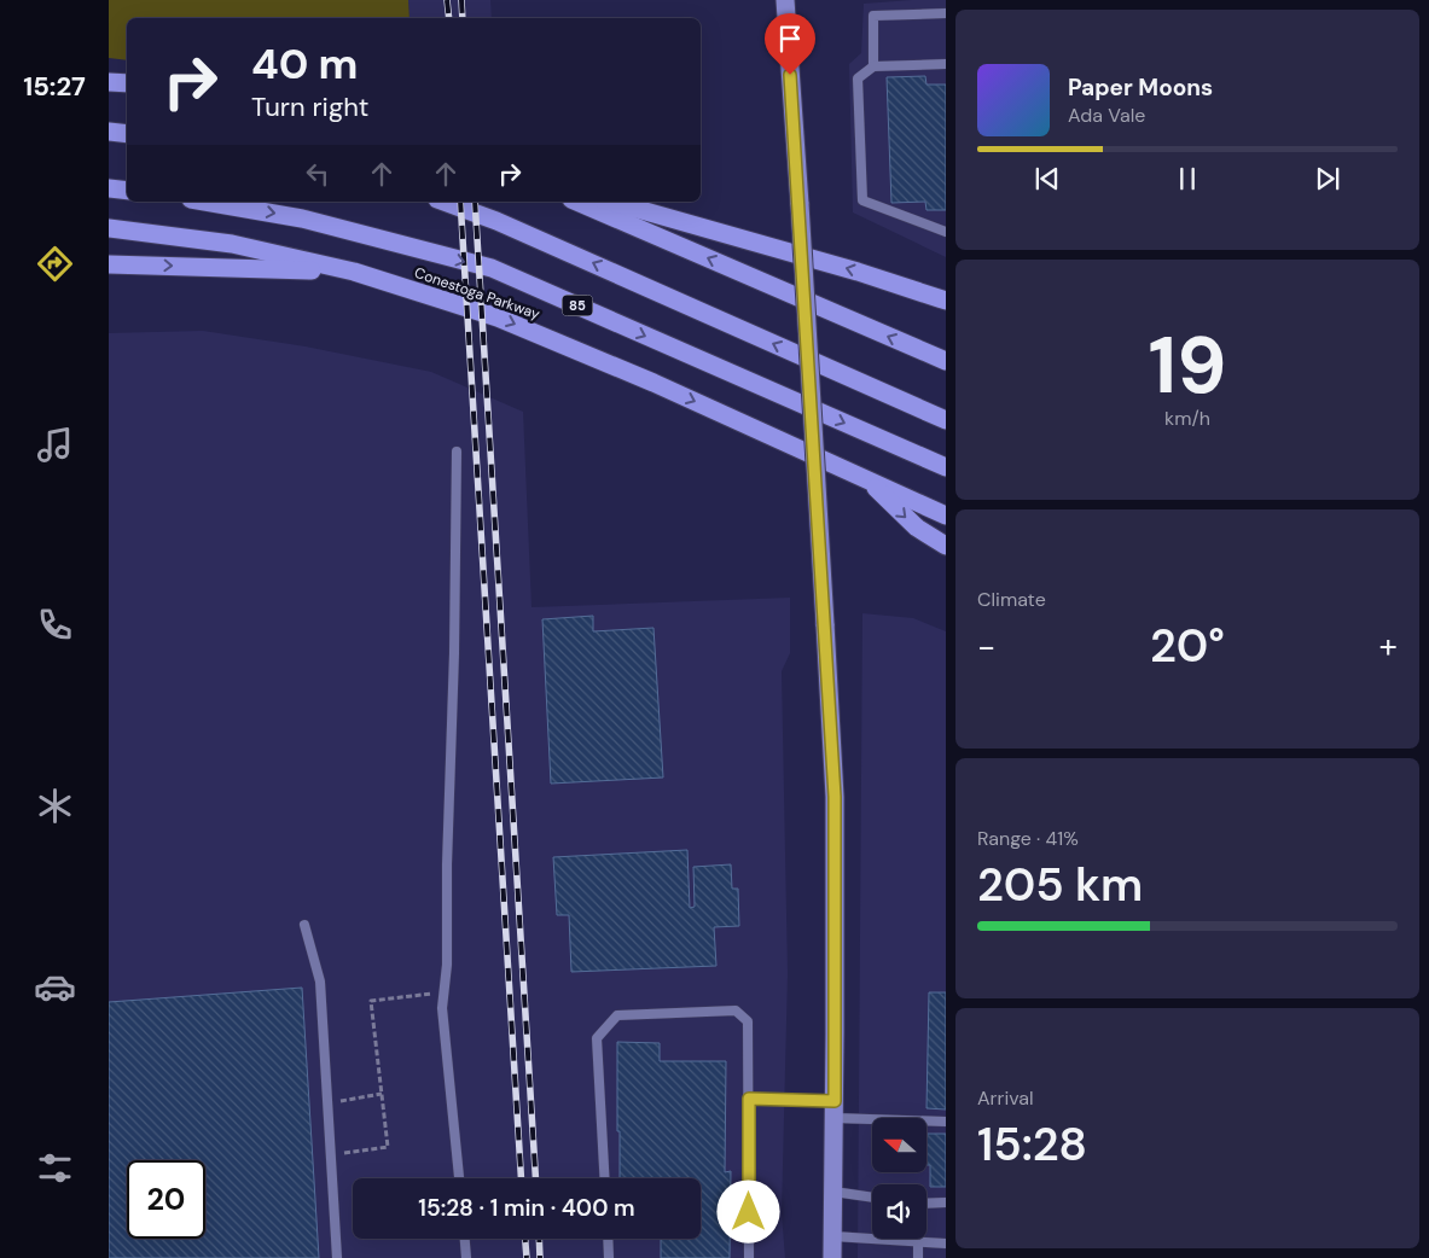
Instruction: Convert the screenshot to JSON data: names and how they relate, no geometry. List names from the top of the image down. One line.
{"streets":{"highway":["Conestoga Parkway","85"]},"north":"left","page":{"tabs":"15:27","turn":["40 m","Turn right"],"song":["Paper Moons","Ada Vale"],"tile":[["19","km/h"],"Climate",["Range · 41%","205 km"],["Arrival","15:28"]],"heat":["−","20°","+"],"limit":"20","trip":"15:28 · 1 min · 400 m"}}
